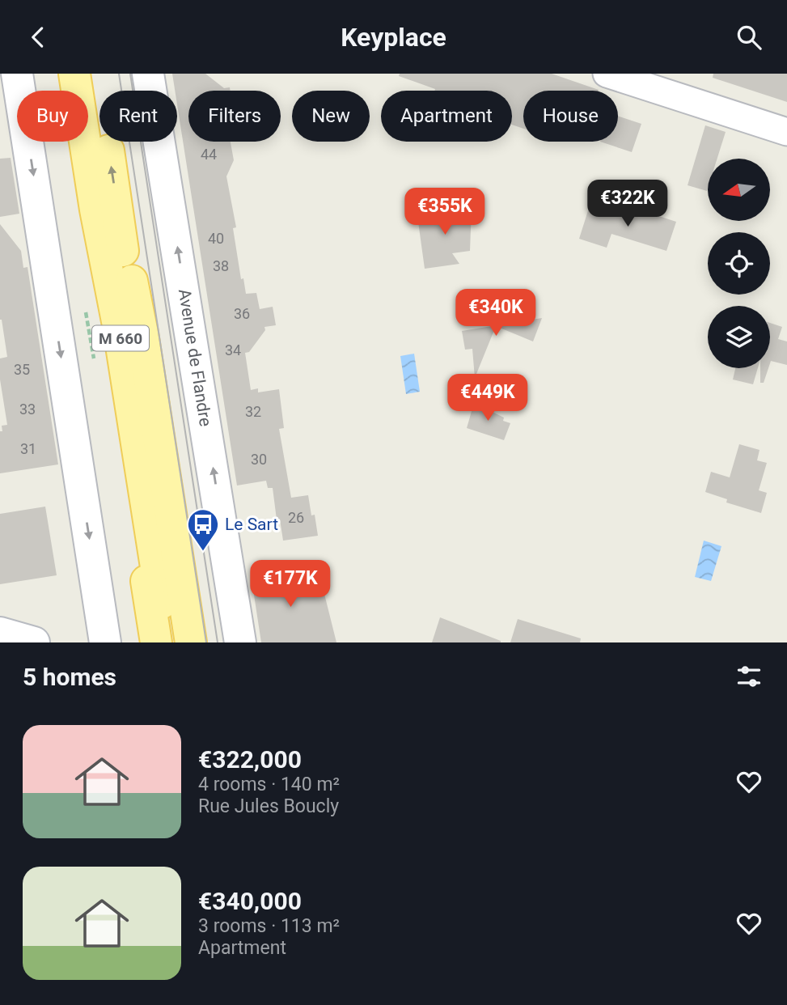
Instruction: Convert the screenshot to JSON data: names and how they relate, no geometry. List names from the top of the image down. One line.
{"streets":{"main road":["M 660"],"street":["Avenue de Flandre"]},"places":{"bus stop":["Le Sart"]},"house_numbers":["44","40","38","36","34","35","33","32","31","30","26"],"north":"left","page":{"header":"Keyplace","chip":["Buy","Rent","Filters","New","Apartment","House"],"price":["€322K","€355K","€340K","€449K","€177K"],"heading":"5 homes","list":[{"name":"€322,000","note":"4 rooms · 140 m² · Rue Jules Boucly"},{"name":"€340,000","note":"3 rooms · 113 m² · Apartment"}]}}
